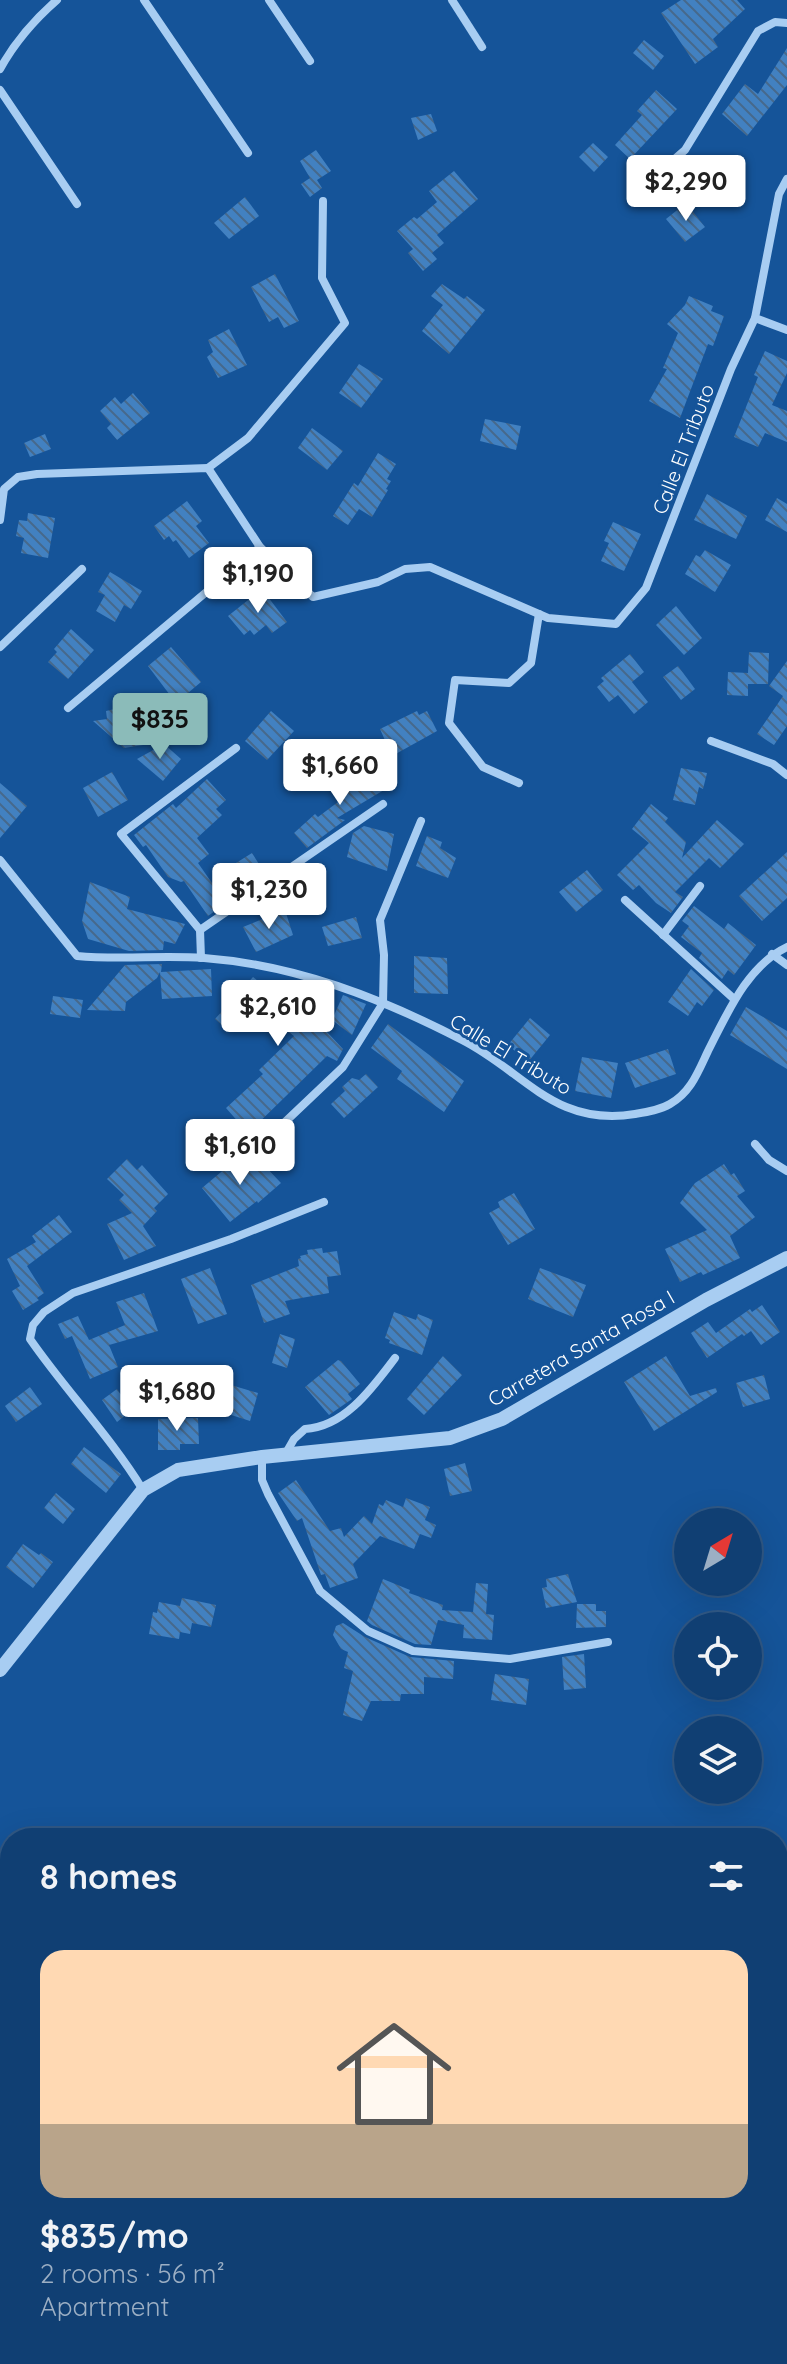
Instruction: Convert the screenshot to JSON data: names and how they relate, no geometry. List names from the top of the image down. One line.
{"streets":{"street":["Calle El Tributo","Carretera Santa Rosa I"]},"north":"top right","page":{"price":["$2,290","$1,190","$835","$1,660","$1,230","$2,610","$1,610","$1,680"],"heading":"8 homes","list":[{"name":"$835/mo","note":"2 rooms · 56 m² · Apartment"}]}}
